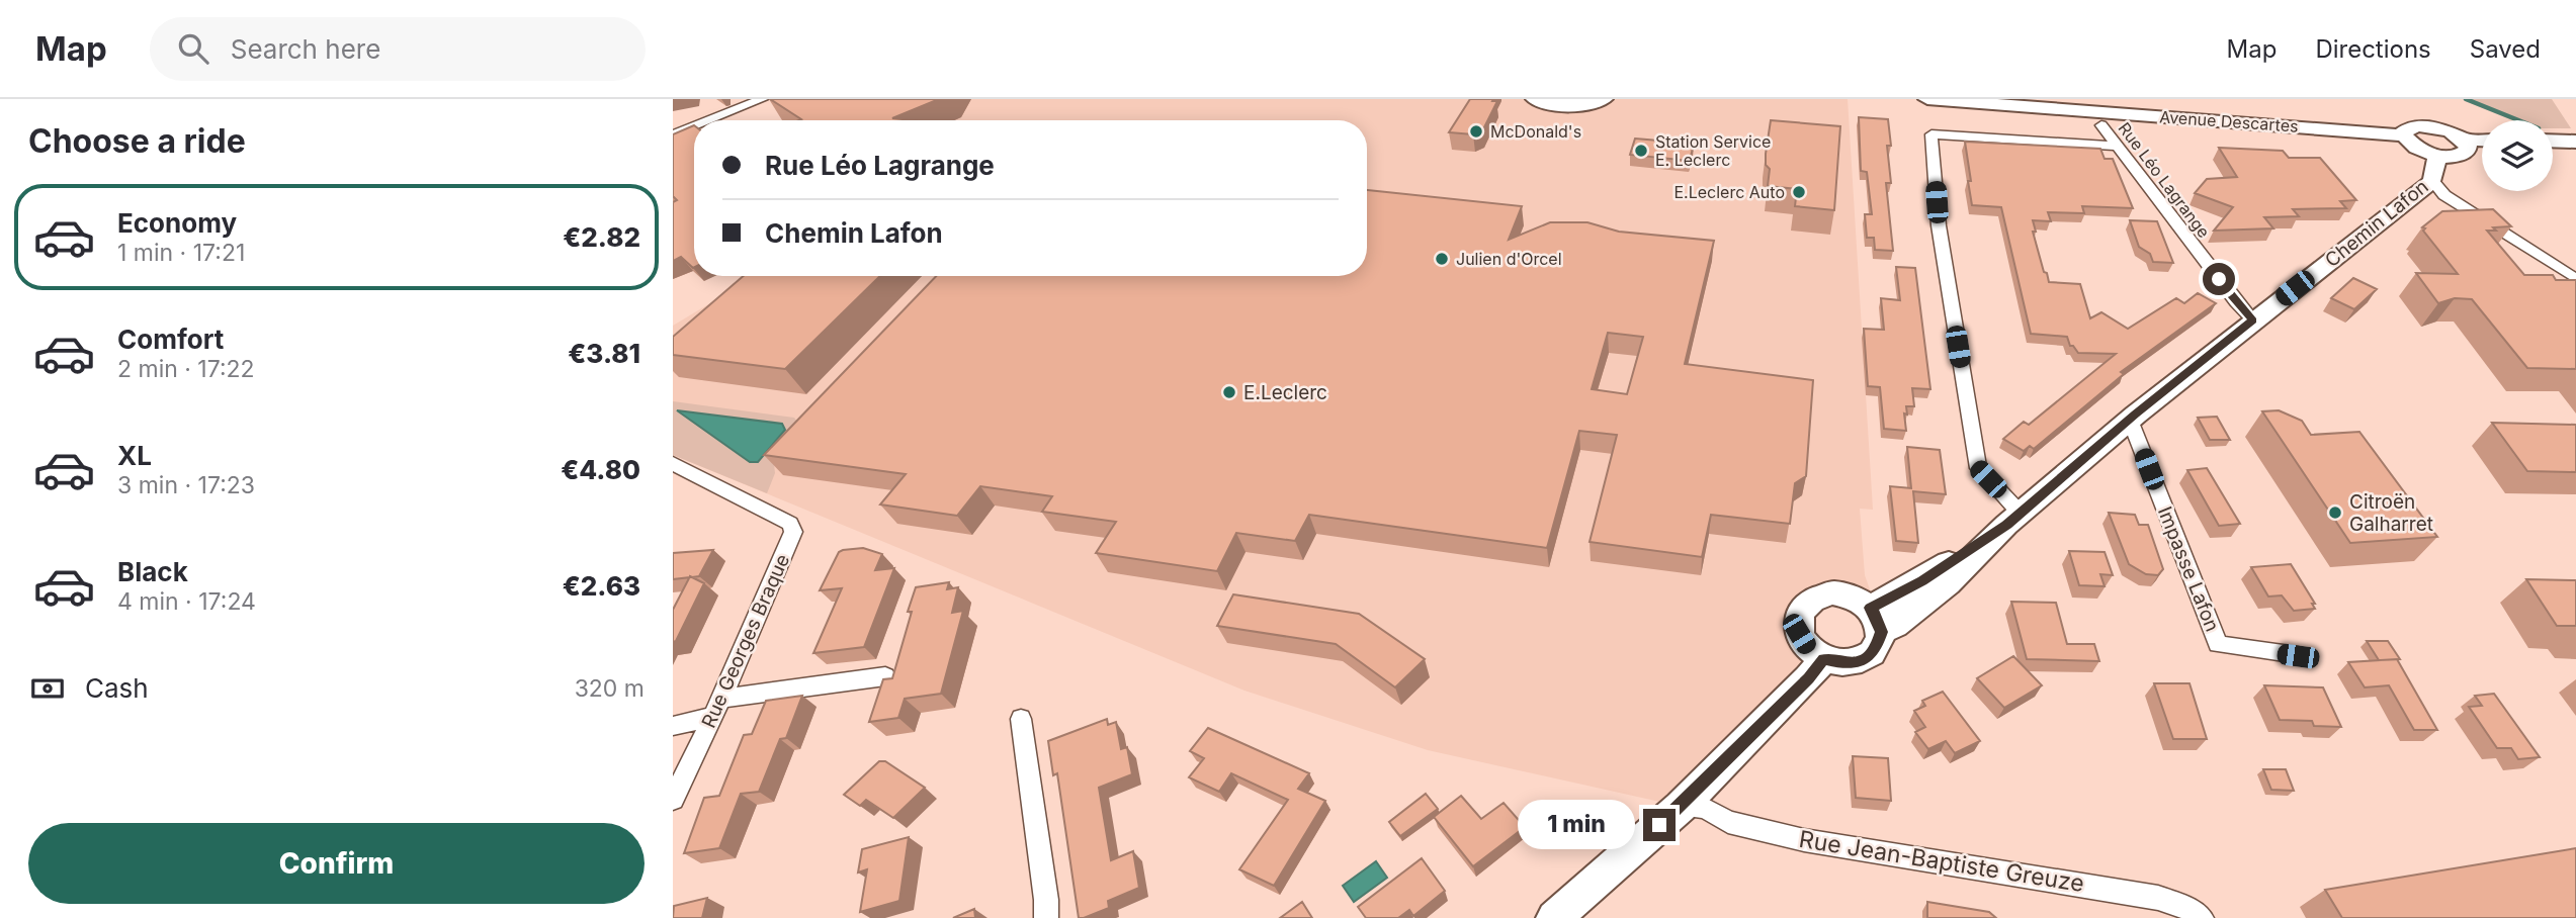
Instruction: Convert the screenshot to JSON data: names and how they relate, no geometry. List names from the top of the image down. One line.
{"streets":{"main road":["Avenue Descartes"],"street":["Rue Léo Lagrange","Chemin Lafon","Impasse Lafon","Rue Georges Braque","Rue Jean-Baptiste Greuze"]},"crossings":[["Avenue Descartes","Chemin Lafon"],["Rue Léo Lagrange","Chemin Lafon"],["Chemin Lafon","Impasse Lafon"]],"places":["McDonald's","Station Service E. Leclerc","E.Leclerc Auto","Julien d'Orcel","E.Leclerc","Citroën Galharret"],"page":{"header":"Map","search":"Search here","nav":["Map","Directions","Saved"],"heading":"Choose a ride","banner":["Rue Léo Lagrange","Chemin Lafon"],"list":[{"name":"Economy","note":"1 min · 17:21","value":"€2.82"},{"name":"Comfort","note":"2 min · 17:22","value":"€3.81"},{"name":"XL","note":"3 min · 17:23","value":"€4.80"},{"name":"Black","note":"4 min · 17:24","value":"€2.63"}],"pay":["Cash","320 m"],"bubble":"1 min","buttons":"Confirm"}}
